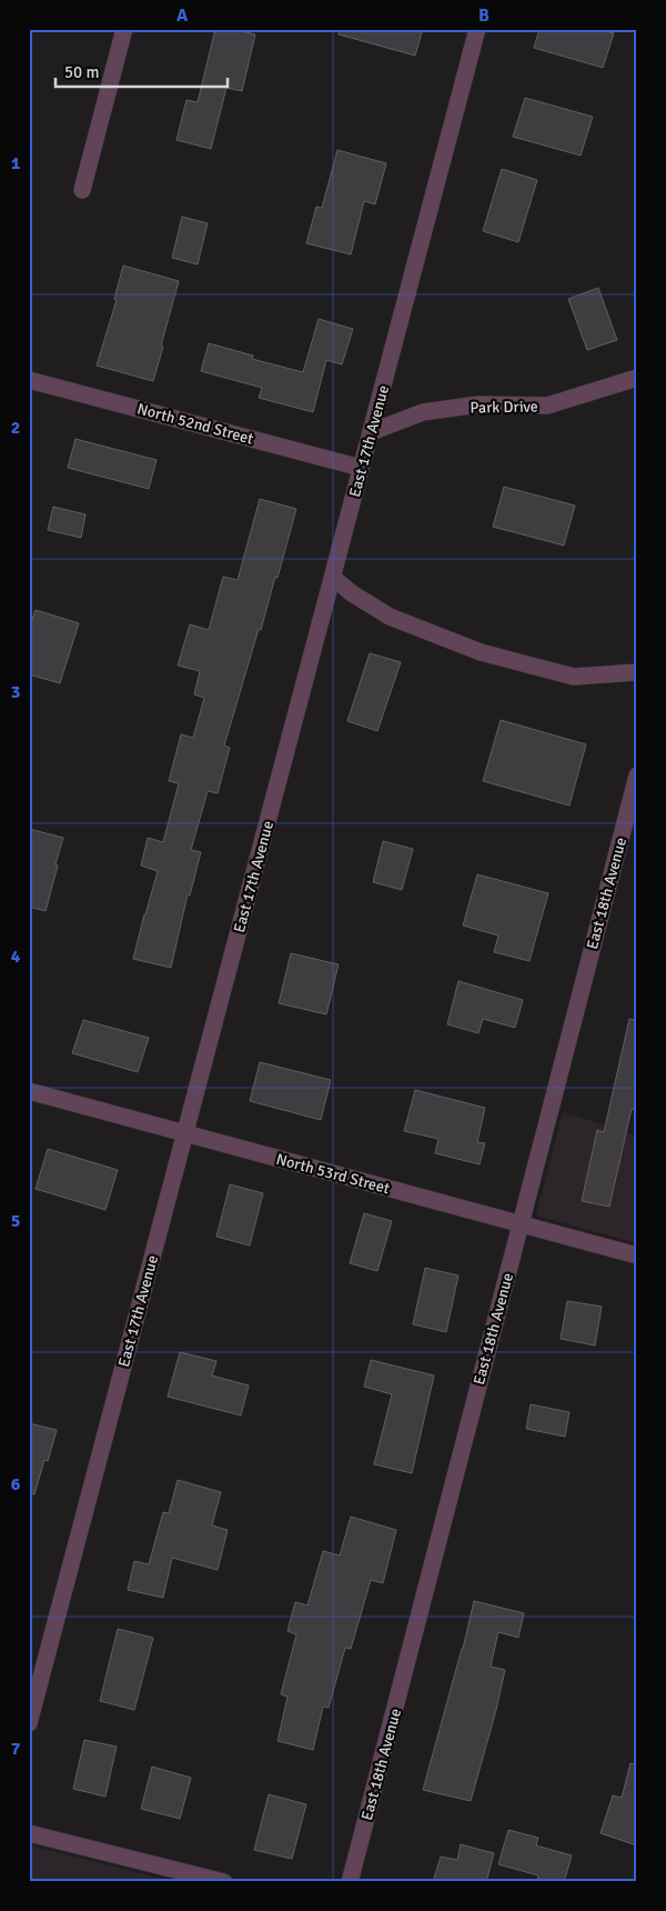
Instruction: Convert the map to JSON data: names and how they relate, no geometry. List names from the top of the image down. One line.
{"streets":{"street":["Park Drive","North 52nd Street","East 17th Avenue","East 18th Avenue","North 53rd Street"]},"crossings":[["Park Drive","East 17th Avenue"],["North 52nd Street","East 17th Avenue"],["East 17th Avenue","North 53rd Street"],["East 18th Avenue","North 53rd Street"]],"scale_bar":"50 m","grid":{"columns":["A","B"],"rows":["1","2","3","4","5","6","7"]}}
